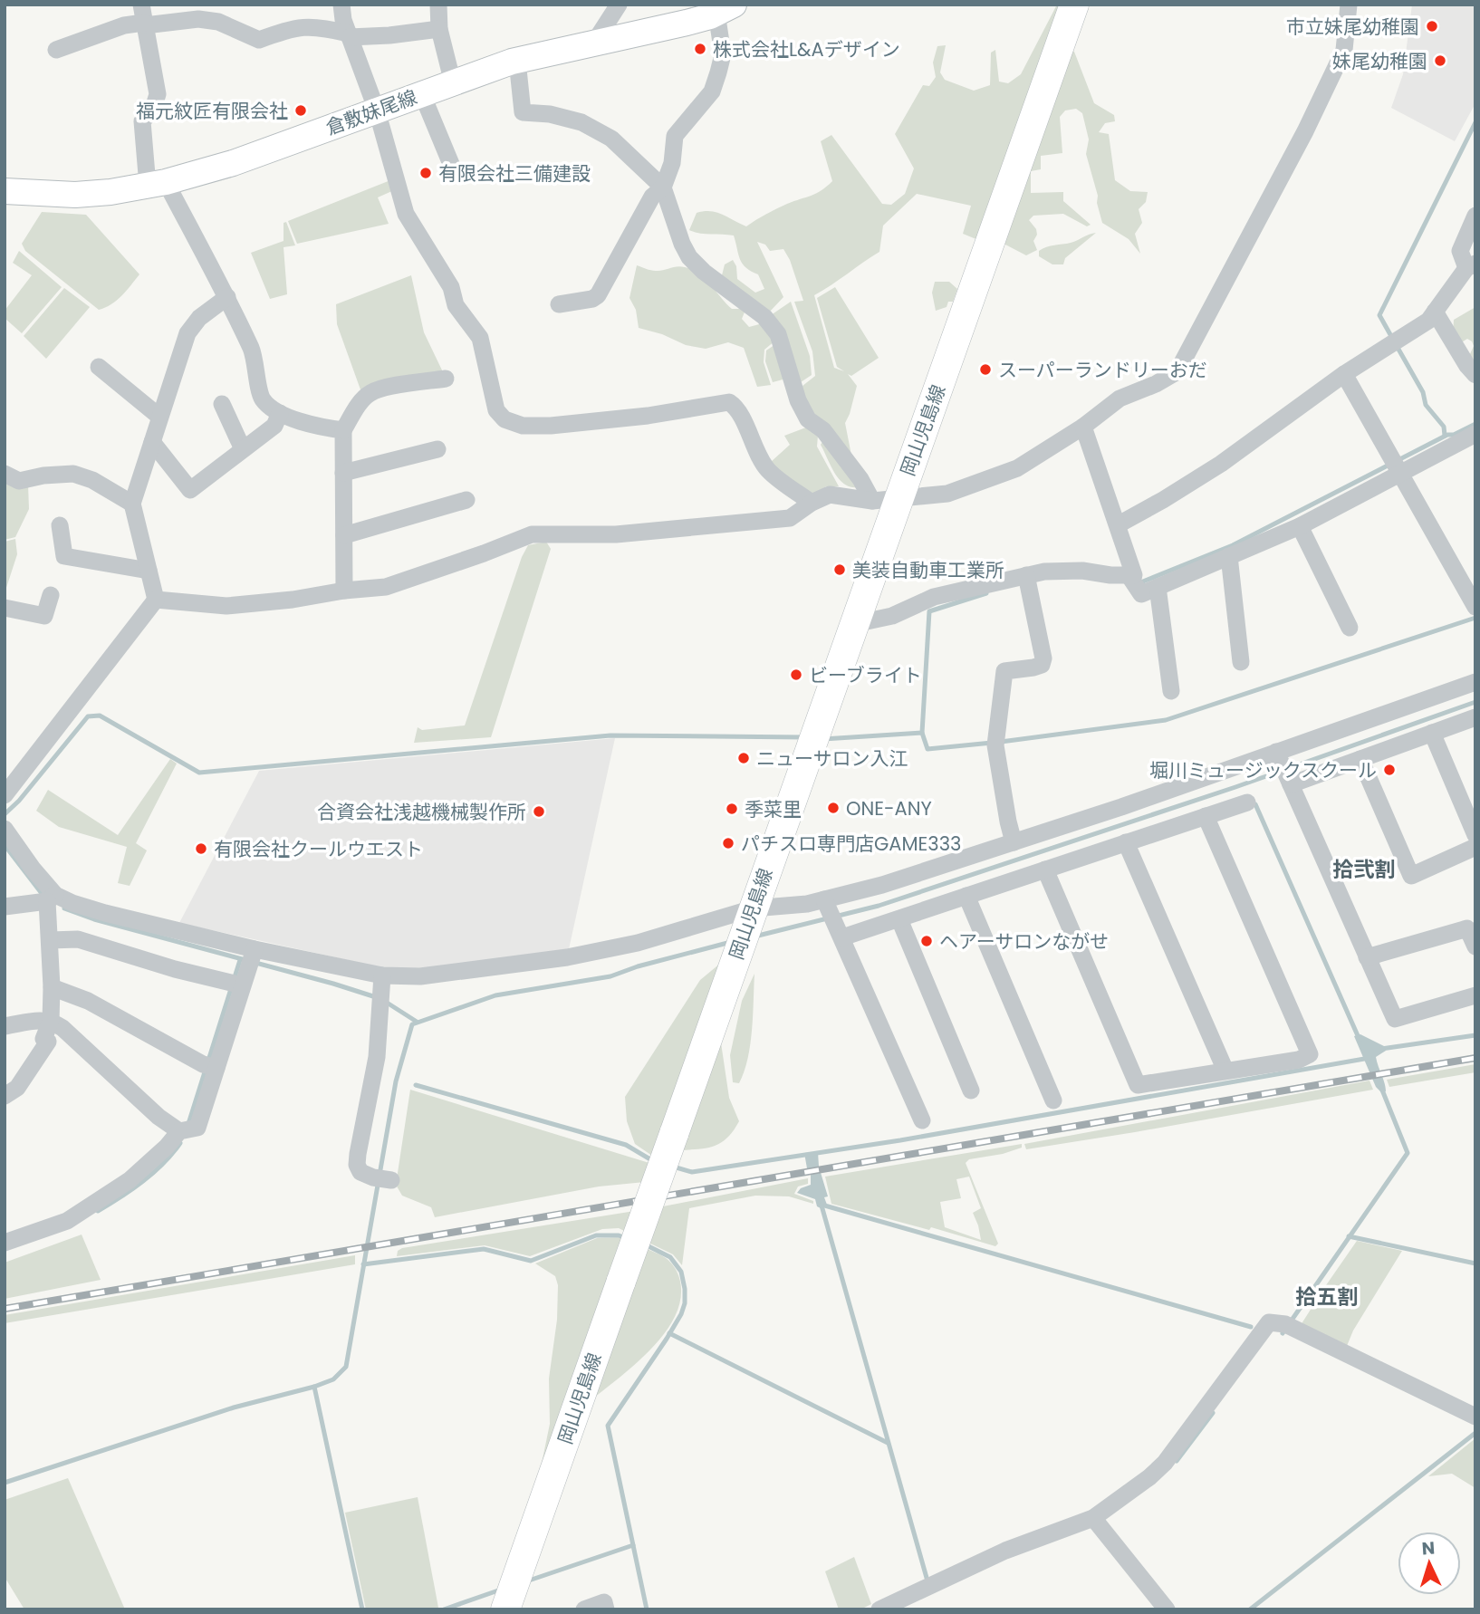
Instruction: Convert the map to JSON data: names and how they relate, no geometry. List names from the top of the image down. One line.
{"streets":{"main road":["倉敷妹尾線","岡山児島線"]},"districts":["拾弐割","拾五割"],"places":["市立妹尾幼稚園","株式会社L&Aデザイン","妹尾幼稚園","福元紋匠有限会社","有限会社三備建設","スーパーランドリーおだ","美装自動車工業所","ビーブライト","ニューサロン入江","堀川ミュージックスクール","ONE-ANY","季菜里","合資会社浅越機械製作所","パチスロ専門店GAME333","有限会社クールウエスト","ヘアーサロンながせ"],"north":"top"}
